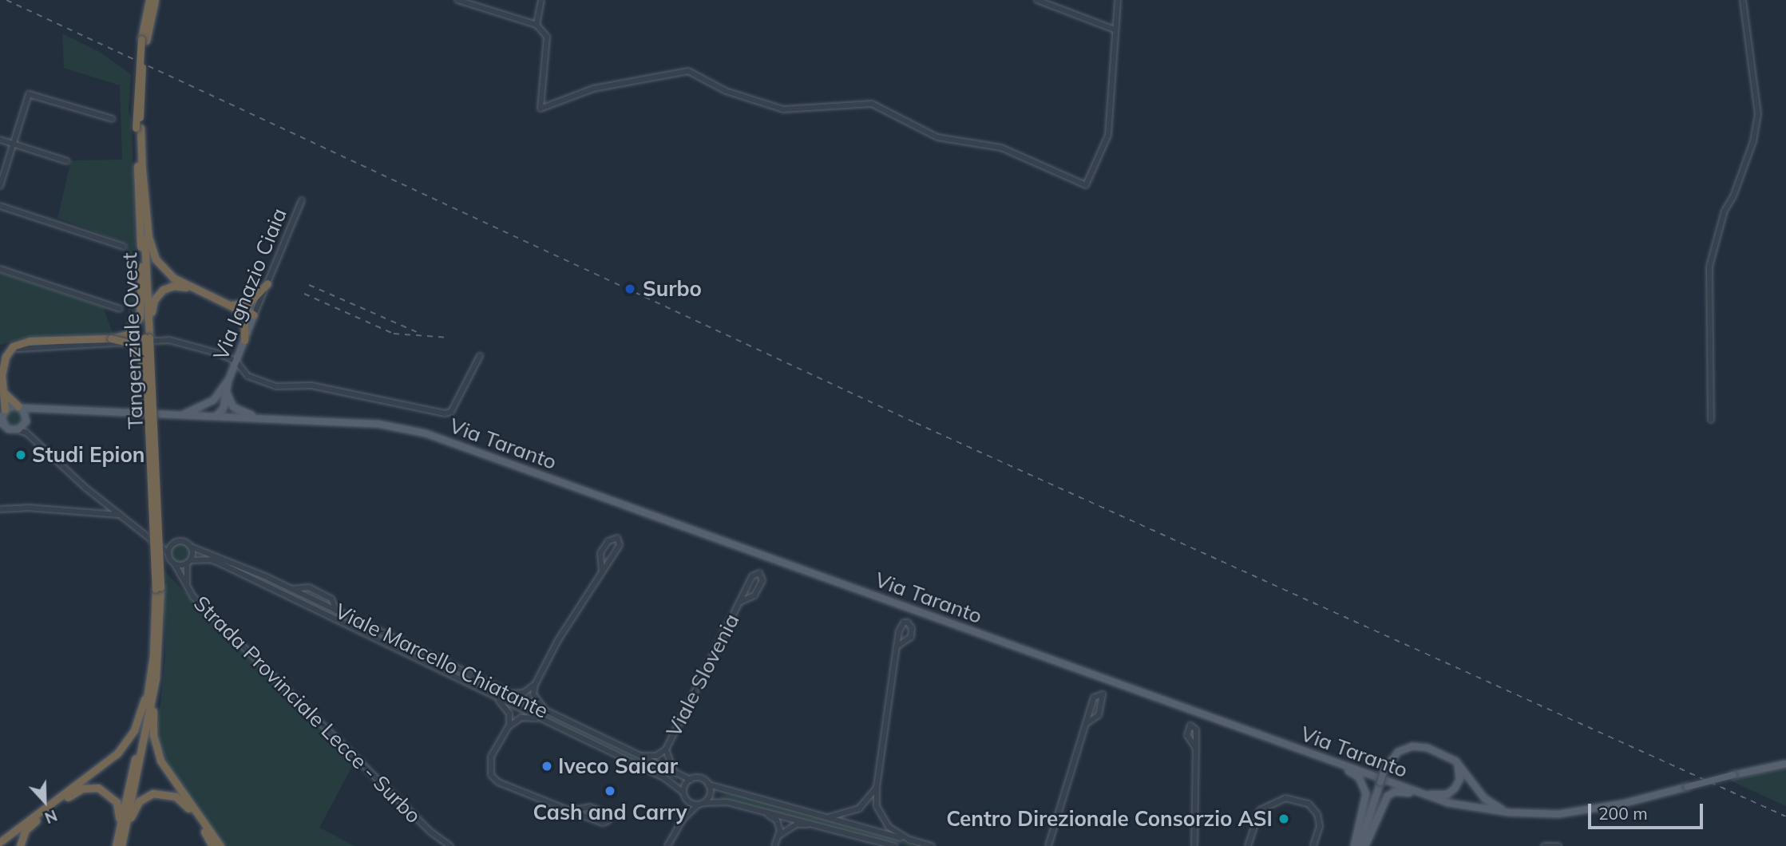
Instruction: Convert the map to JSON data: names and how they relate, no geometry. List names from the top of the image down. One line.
{"streets":{"highway":["Tangenziale Ovest"],"main road":["Via Ignazio Ciaia","Via Taranto"],"street":["Viale Marcello Chiatante","Viale Slovenia","Strada Provinciale Lecce - Surbo"]},"crossings":[["Via Ignazio Ciaia","Via Taranto"],["Viale Marcello Chiatante","Viale Slovenia"],["Viale Marcello Chiatante","Strada Provinciale Lecce - Surbo"]],"places":["Surbo","Studi Epion","Iveco Saicar","Cash and Carry","Centro Direzionale Consorzio ASI"],"scale_bar":"200 m","north":"bottom"}
